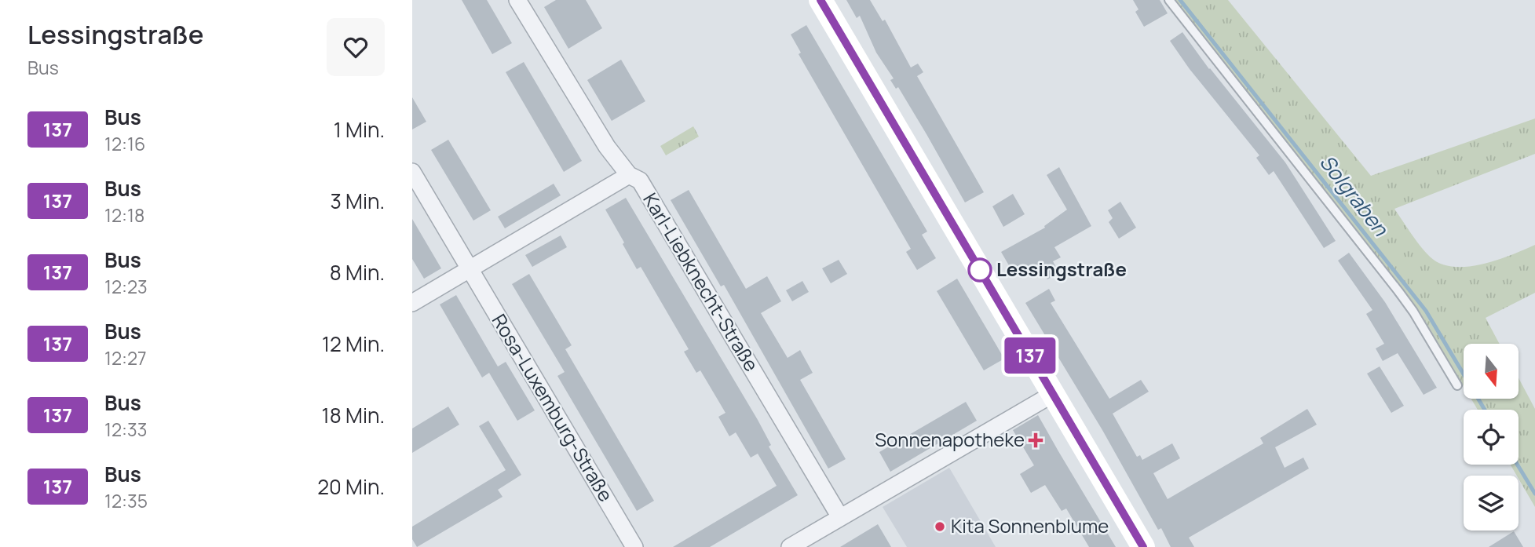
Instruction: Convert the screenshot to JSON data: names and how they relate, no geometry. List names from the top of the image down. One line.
{"streets":{"street":["Karl-Liebknecht-Straße","Rosa-Luxemburg-Straße"]},"water":["Solgraben"],"places":{"other":["Lessingstraße","Kita Sonnenblume"],"health":["Sonnenapotheke"]},"lines":["bus line 137"],"north":"bottom","page":{"heading":["Lessingstraße","Bus"],"on_map":"137","list":[{"mark":"137","name":"Bus","note":"12:16","value":"1 Min."},{"mark":"137","name":"Bus","note":"12:18","value":"3 Min."},{"mark":"137","name":"Bus","note":"12:23","value":"8 Min."},{"mark":"137","name":"Bus","note":"12:27","value":"12 Min."},{"mark":"137","name":"Bus","note":"12:33","value":"18 Min."},{"mark":"137","name":"Bus","note":"12:35","value":"20 Min."}]}}
